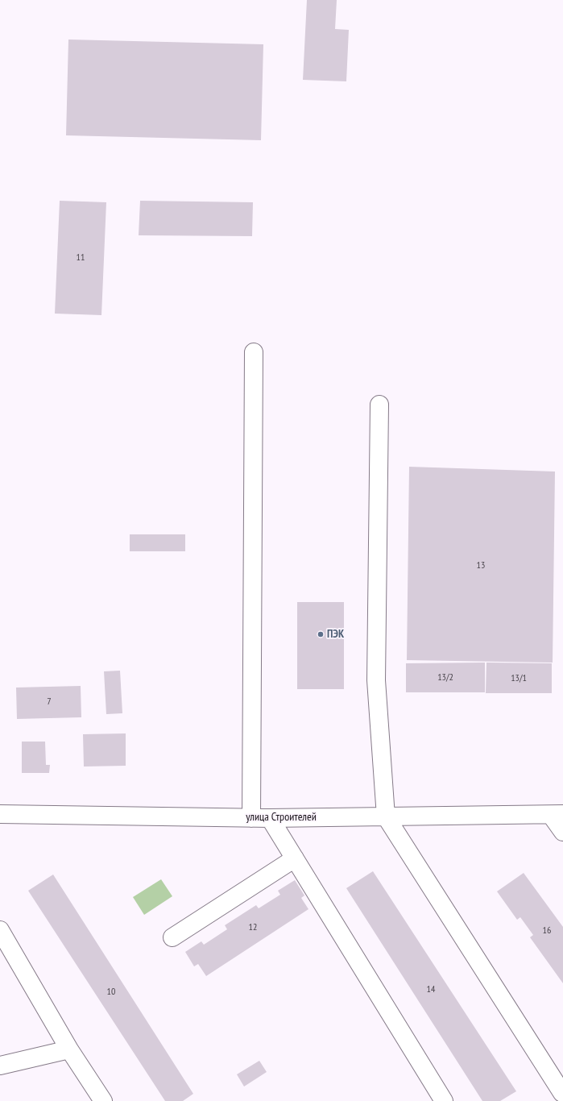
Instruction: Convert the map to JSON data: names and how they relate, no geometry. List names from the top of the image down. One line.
{"streets":{"street":["улица Строителей"]},"places":["ПЭК"],"house_numbers":["11","13","13/2","13/1","7","12","16","14","10"]}
